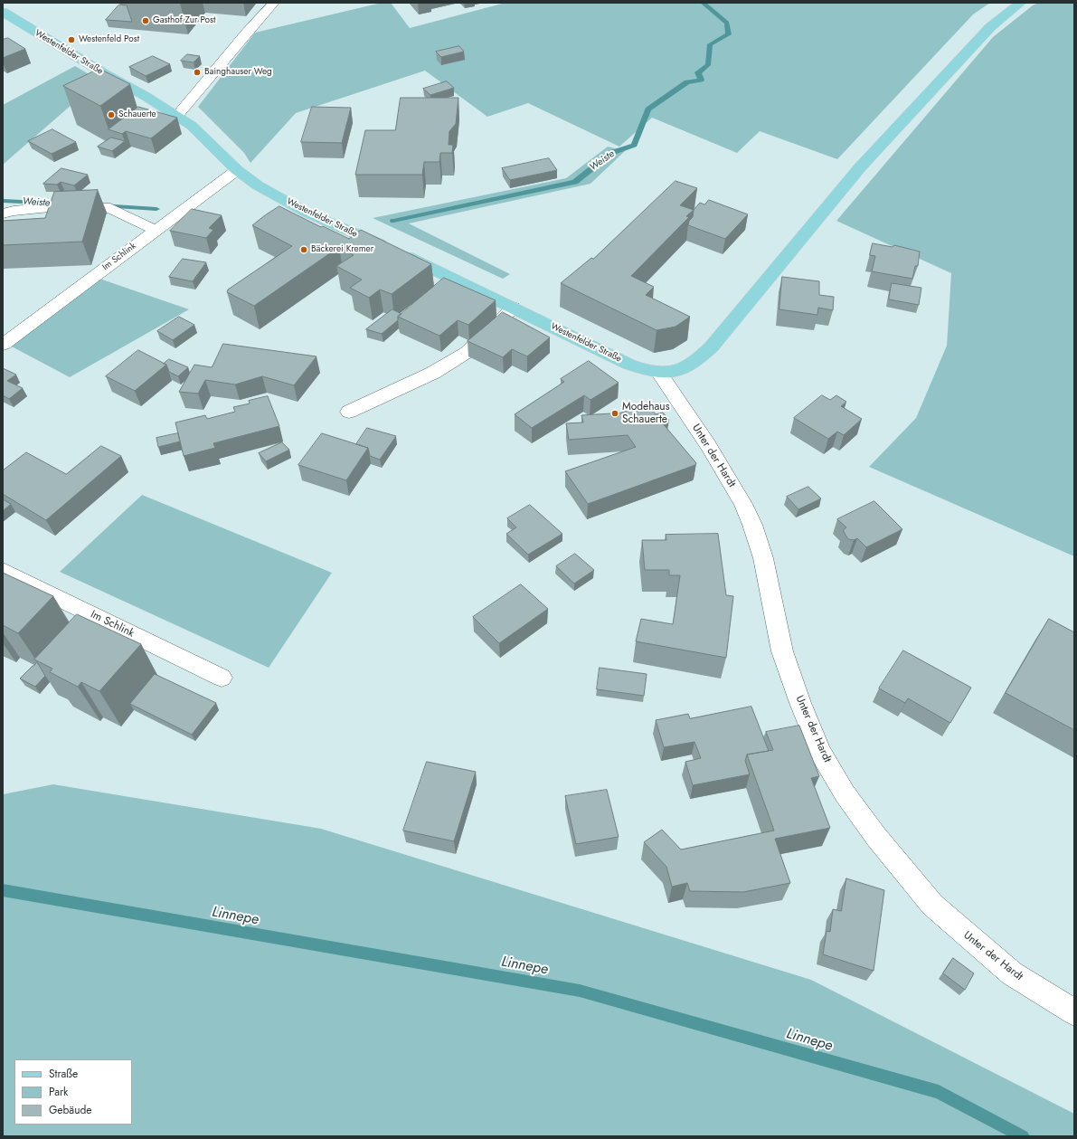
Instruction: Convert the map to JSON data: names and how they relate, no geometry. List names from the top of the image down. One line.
{"streets":{"main road":["Westenfelder Straße"],"street":["Im Schlink","Unter der Hardt"]},"crossings":[["Westenfelder Straße","Im Schlink"],["Westenfelder Straße","Unter der Hardt"]],"water":["Weiste","Linnepe"],"places":["Gasthof Zur Post","Westenfeld Post","Bainghauser Weg","Schauerte","Bäckerei Kremer","Modehaus Schauerte"],"legend":["Straße","Park","Gebäude"]}
